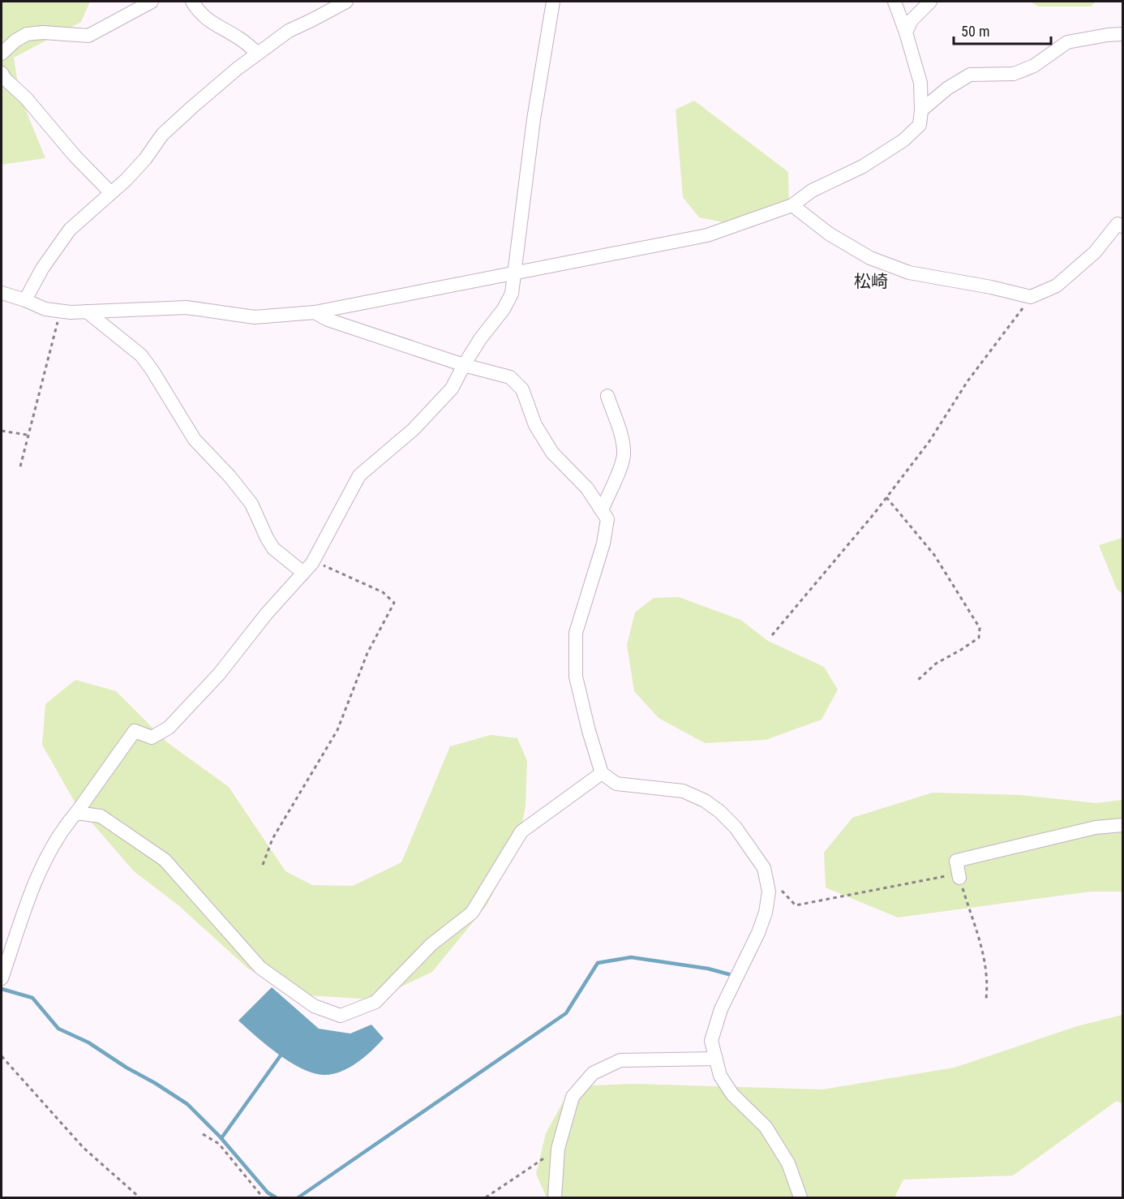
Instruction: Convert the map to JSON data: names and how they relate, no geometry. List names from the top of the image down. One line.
{"districts":["松崎"],"scale_bar":"50 m"}
